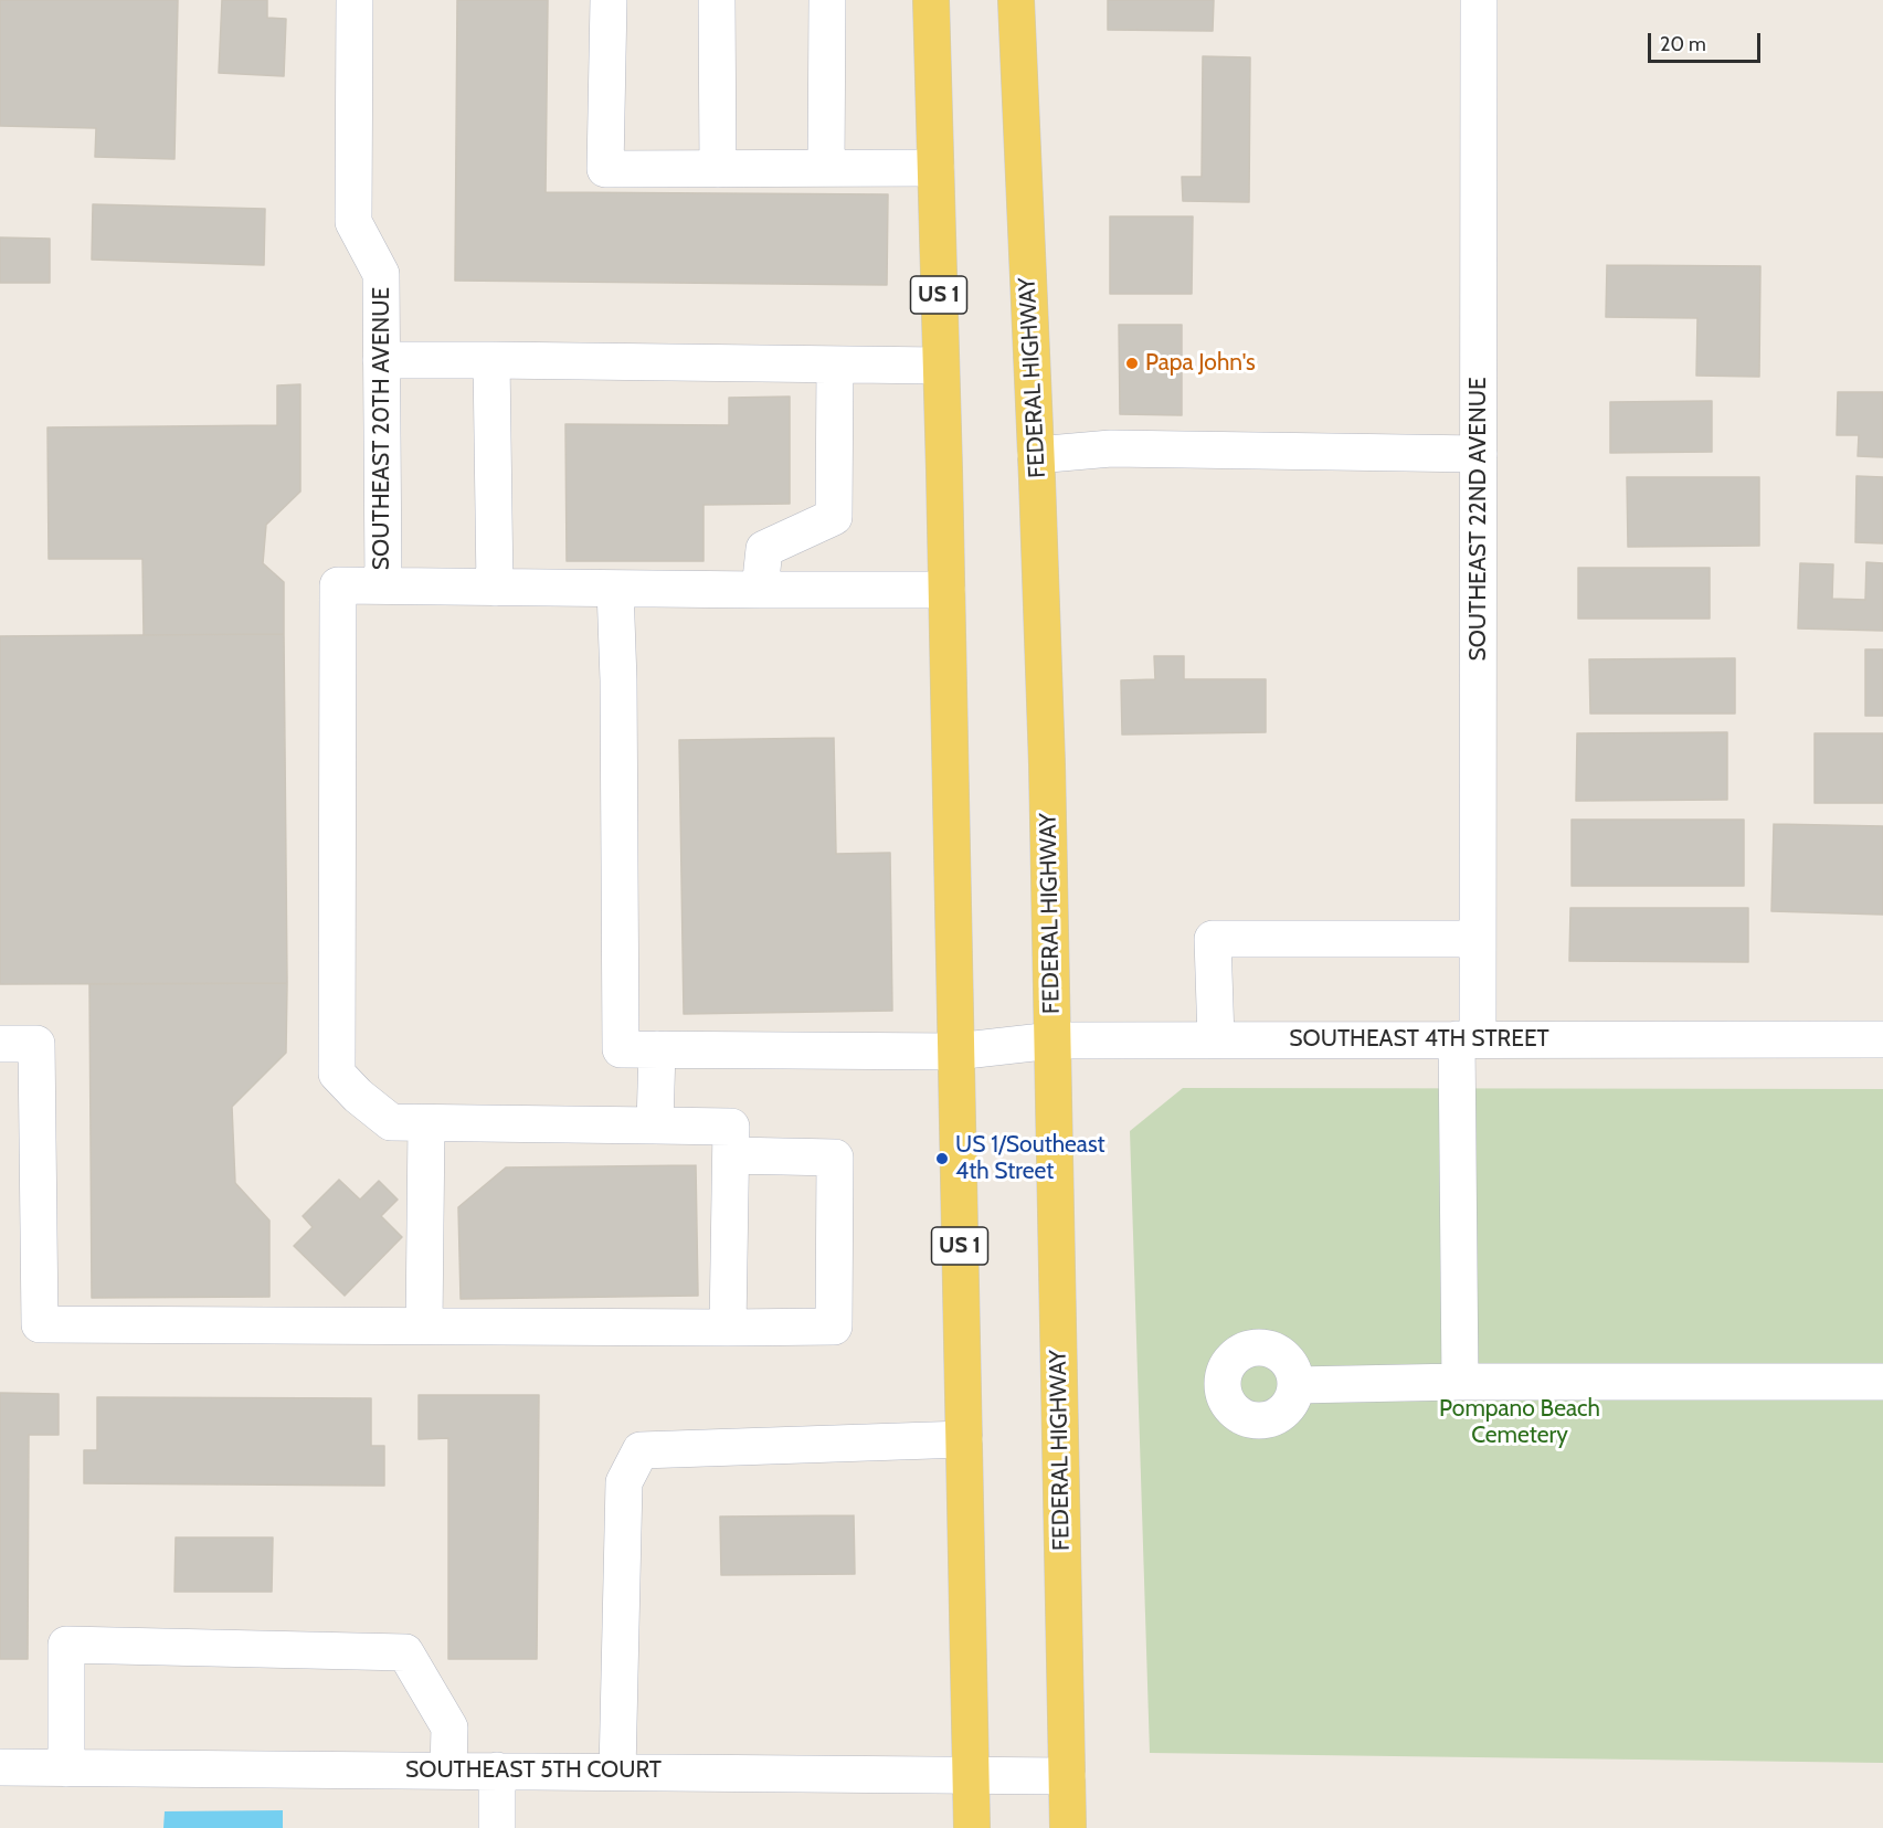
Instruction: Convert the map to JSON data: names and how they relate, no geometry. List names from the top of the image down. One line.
{"streets":{"main road":["US 1","FEDERAL HIGHWAY"],"street":["SOUTHEAST 20TH AVENUE","SOUTHEAST 22ND AVENUE","SOUTHEAST 4TH STREET","SOUTHEAST 5TH COURT"]},"crossings":[["US 1","SOUTHEAST 4TH STREET"],["US 1","SOUTHEAST 5TH COURT"],["FEDERAL HIGHWAY","SOUTHEAST 4TH STREET"],["FEDERAL HIGHWAY","SOUTHEAST 5TH COURT"],["SOUTHEAST 22ND AVENUE","SOUTHEAST 4TH STREET"]],"parks":["Pompano Beach Cemetery"],"places":["Papa John's","US 1/Southeast 4th Street"],"scale_bar":"20 m"}
